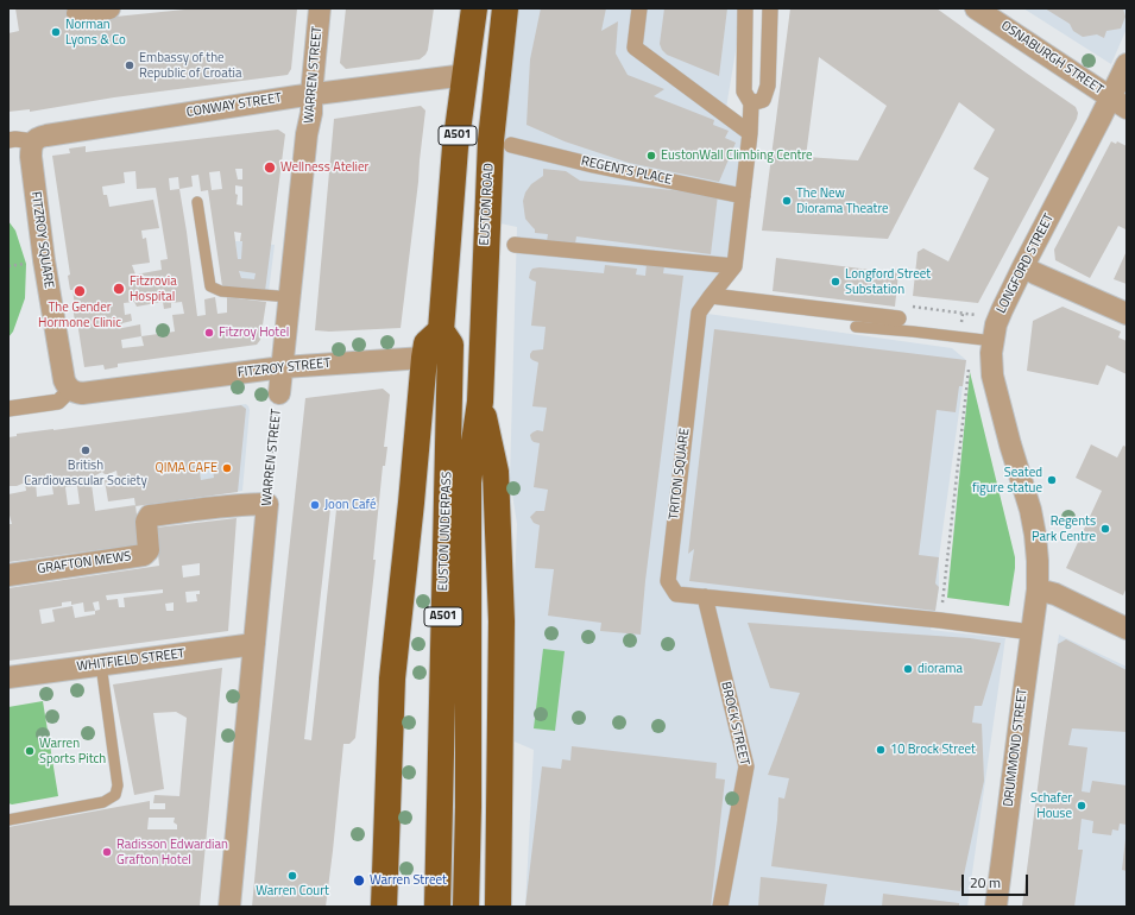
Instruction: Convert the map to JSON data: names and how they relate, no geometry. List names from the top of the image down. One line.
{"streets":{"highway":["A501","EUSTON ROAD","EUSTON UNDERPASS"],"street":["OSNABURGH STREET","WARREN STREET","CONWAY STREET","REGENTS PLACE","FITZROY SQUARE","LONGFORD STREET","FITZROY STREET","TRITON SQUARE","GRAFTON MEWS","WHITFIELD STREET","BROCK STREET","DRUMMOND STREET"]},"crossings":[["OSNABURGH STREET","LONGFORD STREET"],["WARREN STREET","CONWAY STREET"],["WARREN STREET","FITZROY STREET"],["WARREN STREET","GRAFTON MEWS"],["WARREN STREET","WHITFIELD STREET"],["CONWAY STREET","A501"],["CONWAY STREET","FITZROY SQUARE"],["A501","EUSTON ROAD"],["A501","EUSTON UNDERPASS"],["EUSTON ROAD","EUSTON UNDERPASS"],["FITZROY SQUARE","FITZROY STREET"],["LONGFORD STREET","DRUMMOND STREET"],["TRITON SQUARE","BROCK STREET"],["TRITON SQUARE","DRUMMOND STREET"]],"places":["Norman Lyons & Co","Embassy of the Republic of Croatia","EustonWall Climbing Centre","Wellness Atelier","The New Diorama Theatre","Longford Street Substation","Fitzrovia Hospital","The Gender Hormone Clinic","Fitzroy Hotel","British Cardiovascular Society","QIMA CAFE","Seated figure statue","Joon Café","Regents Park Centre","diorama","10 Brock Street","Warren Sports Pitch","Schafer House","Radisson Edwardian Grafton Hotel","Warren Court","Warren Street"],"scale_bar":"20 m"}
